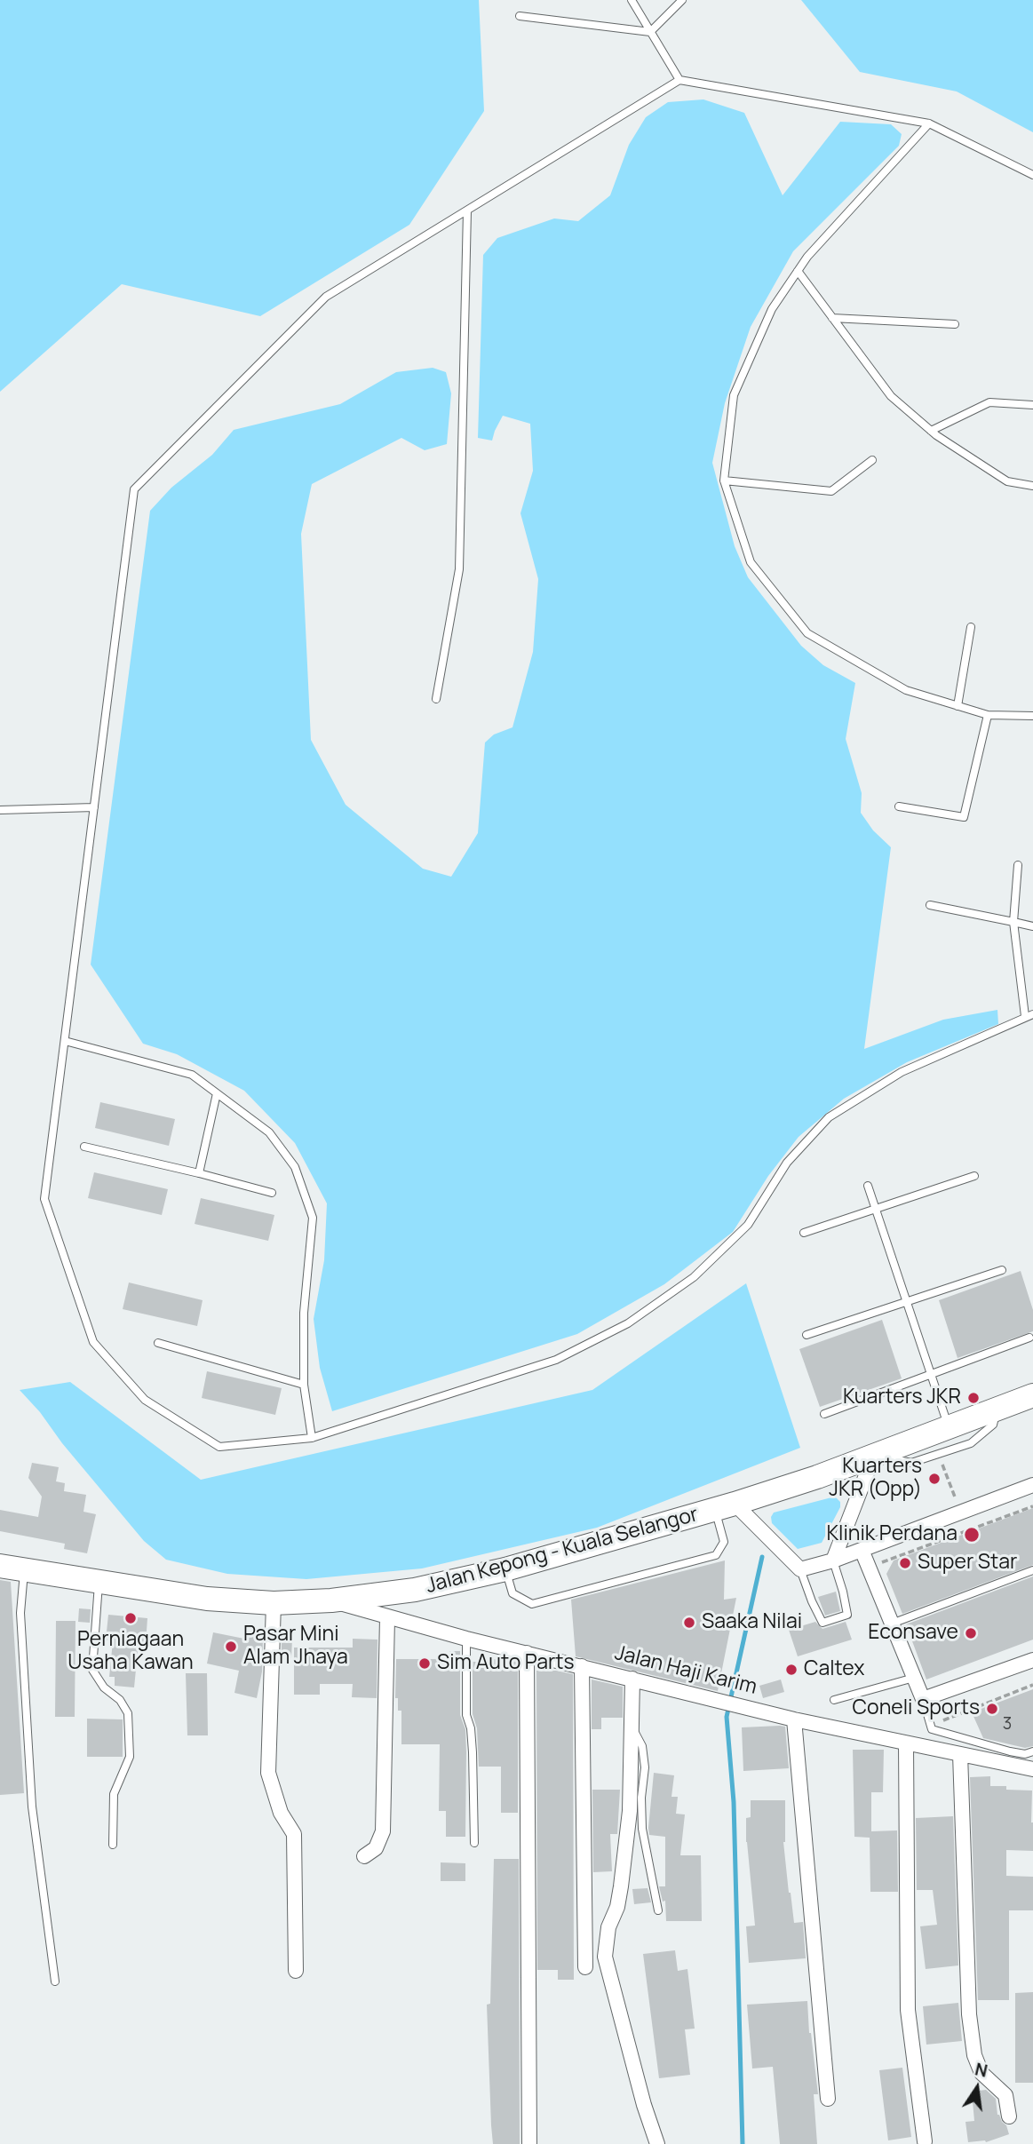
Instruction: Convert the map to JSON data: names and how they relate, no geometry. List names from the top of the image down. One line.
{"streets":{"highway":["Jalan Kepong - Kuala Selangor"],"street":["Jalan Haji Karim"]},"crossings":[["Jalan Kepong - Kuala Selangor","Jalan Haji Karim"]],"places":["Kuarters JKR","Kuarters JKR (Opp)","Klinik Perdana","Super Star","Perniagaan Usaha Kawan","Saaka Nilai","Econsave","Pasar Mini Alam Jhaya","Sim Auto Parts","Caltex","Coneli Sports"],"house_numbers":["3"],"north":"top"}
